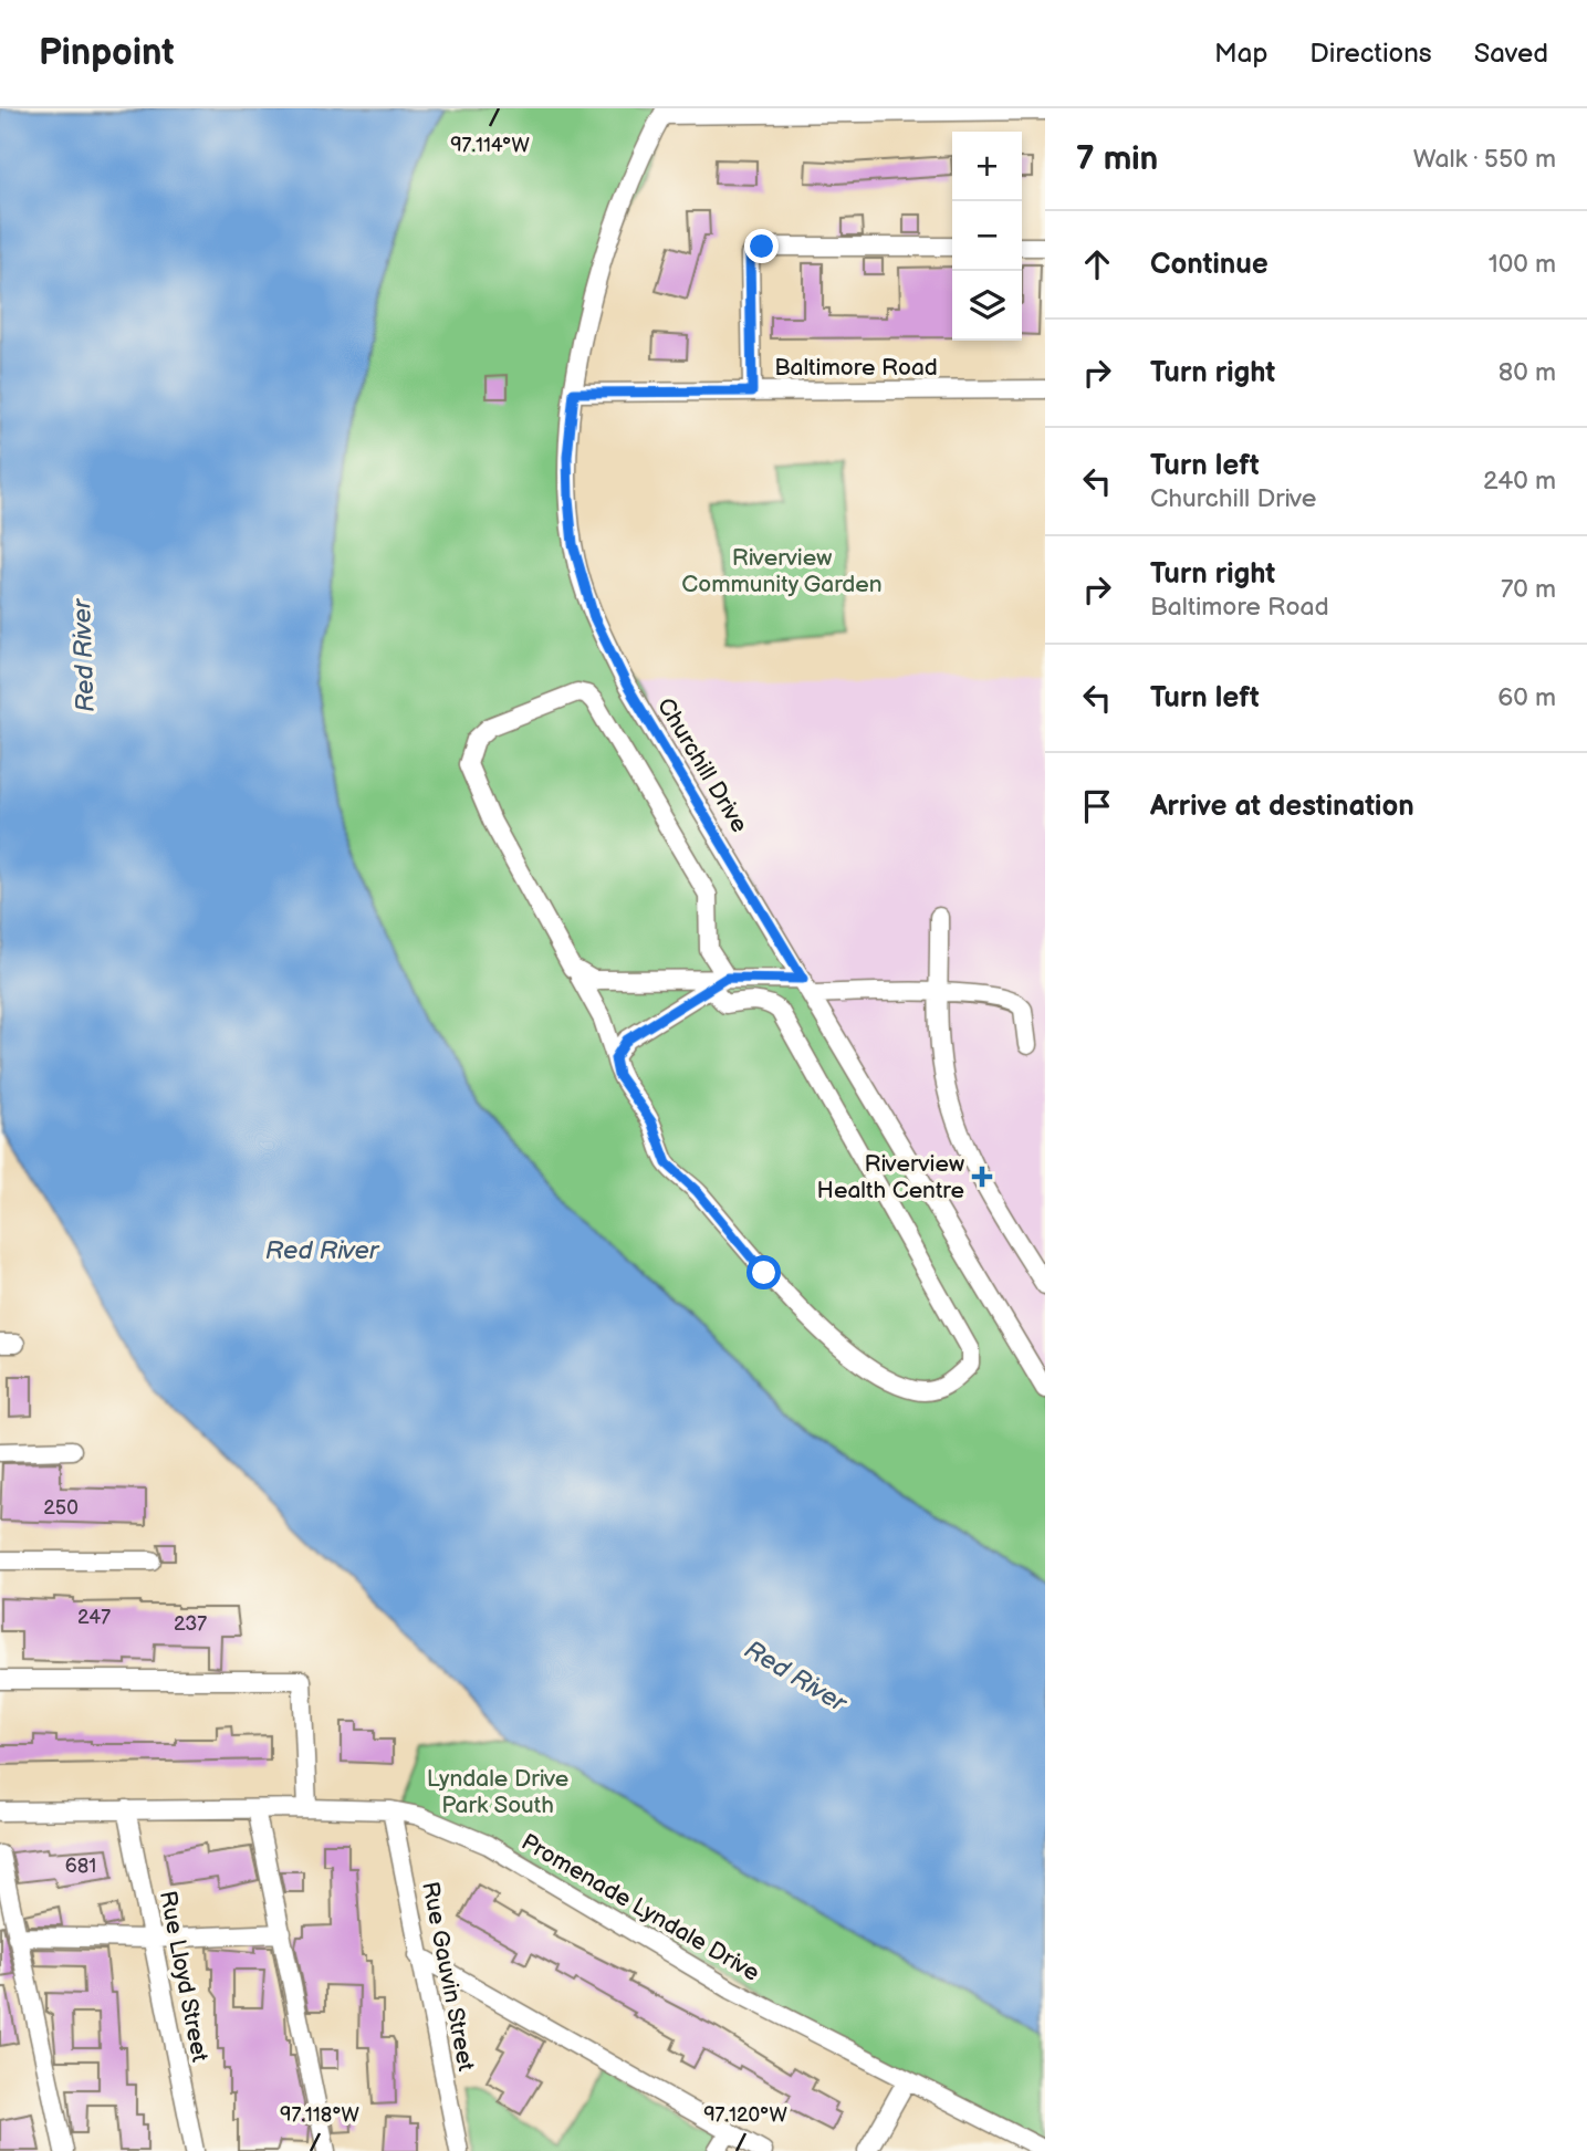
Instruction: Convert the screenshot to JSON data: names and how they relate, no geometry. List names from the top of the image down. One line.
{"streets":{"street":["Baltimore Road","Churchill Drive","Promenade Lyndale Drive","Rue Lloyd Street","Rue Gauvin Street"]},"crossings":[["Baltimore Road","Churchill Drive"],["Promenade Lyndale Drive","Rue Lloyd Street"],["Promenade Lyndale Drive","Rue Gauvin Street"]],"water":["Red River"],"parks":["Riverview Community Garden","Lyndale Drive Park South"],"places":{"health":["Riverview Health Centre"]},"house_numbers":["250","247","237","681"],"page":{"header":"Pinpoint","nav":["Map","Directions","Saved"],"heading":["7 min","Walk · 550 m"],"map_buttons":["+","−"],"list":[["Continue","100 m"],["Turn right","80 m"],["Turn left","Churchill Drive","240 m"],["Turn right","Baltimore Road","70 m"],["Turn left","60 m"],"Arrive at destination"]},"coordinates":["97.114°W","97.118°W","97.120°W"]}
